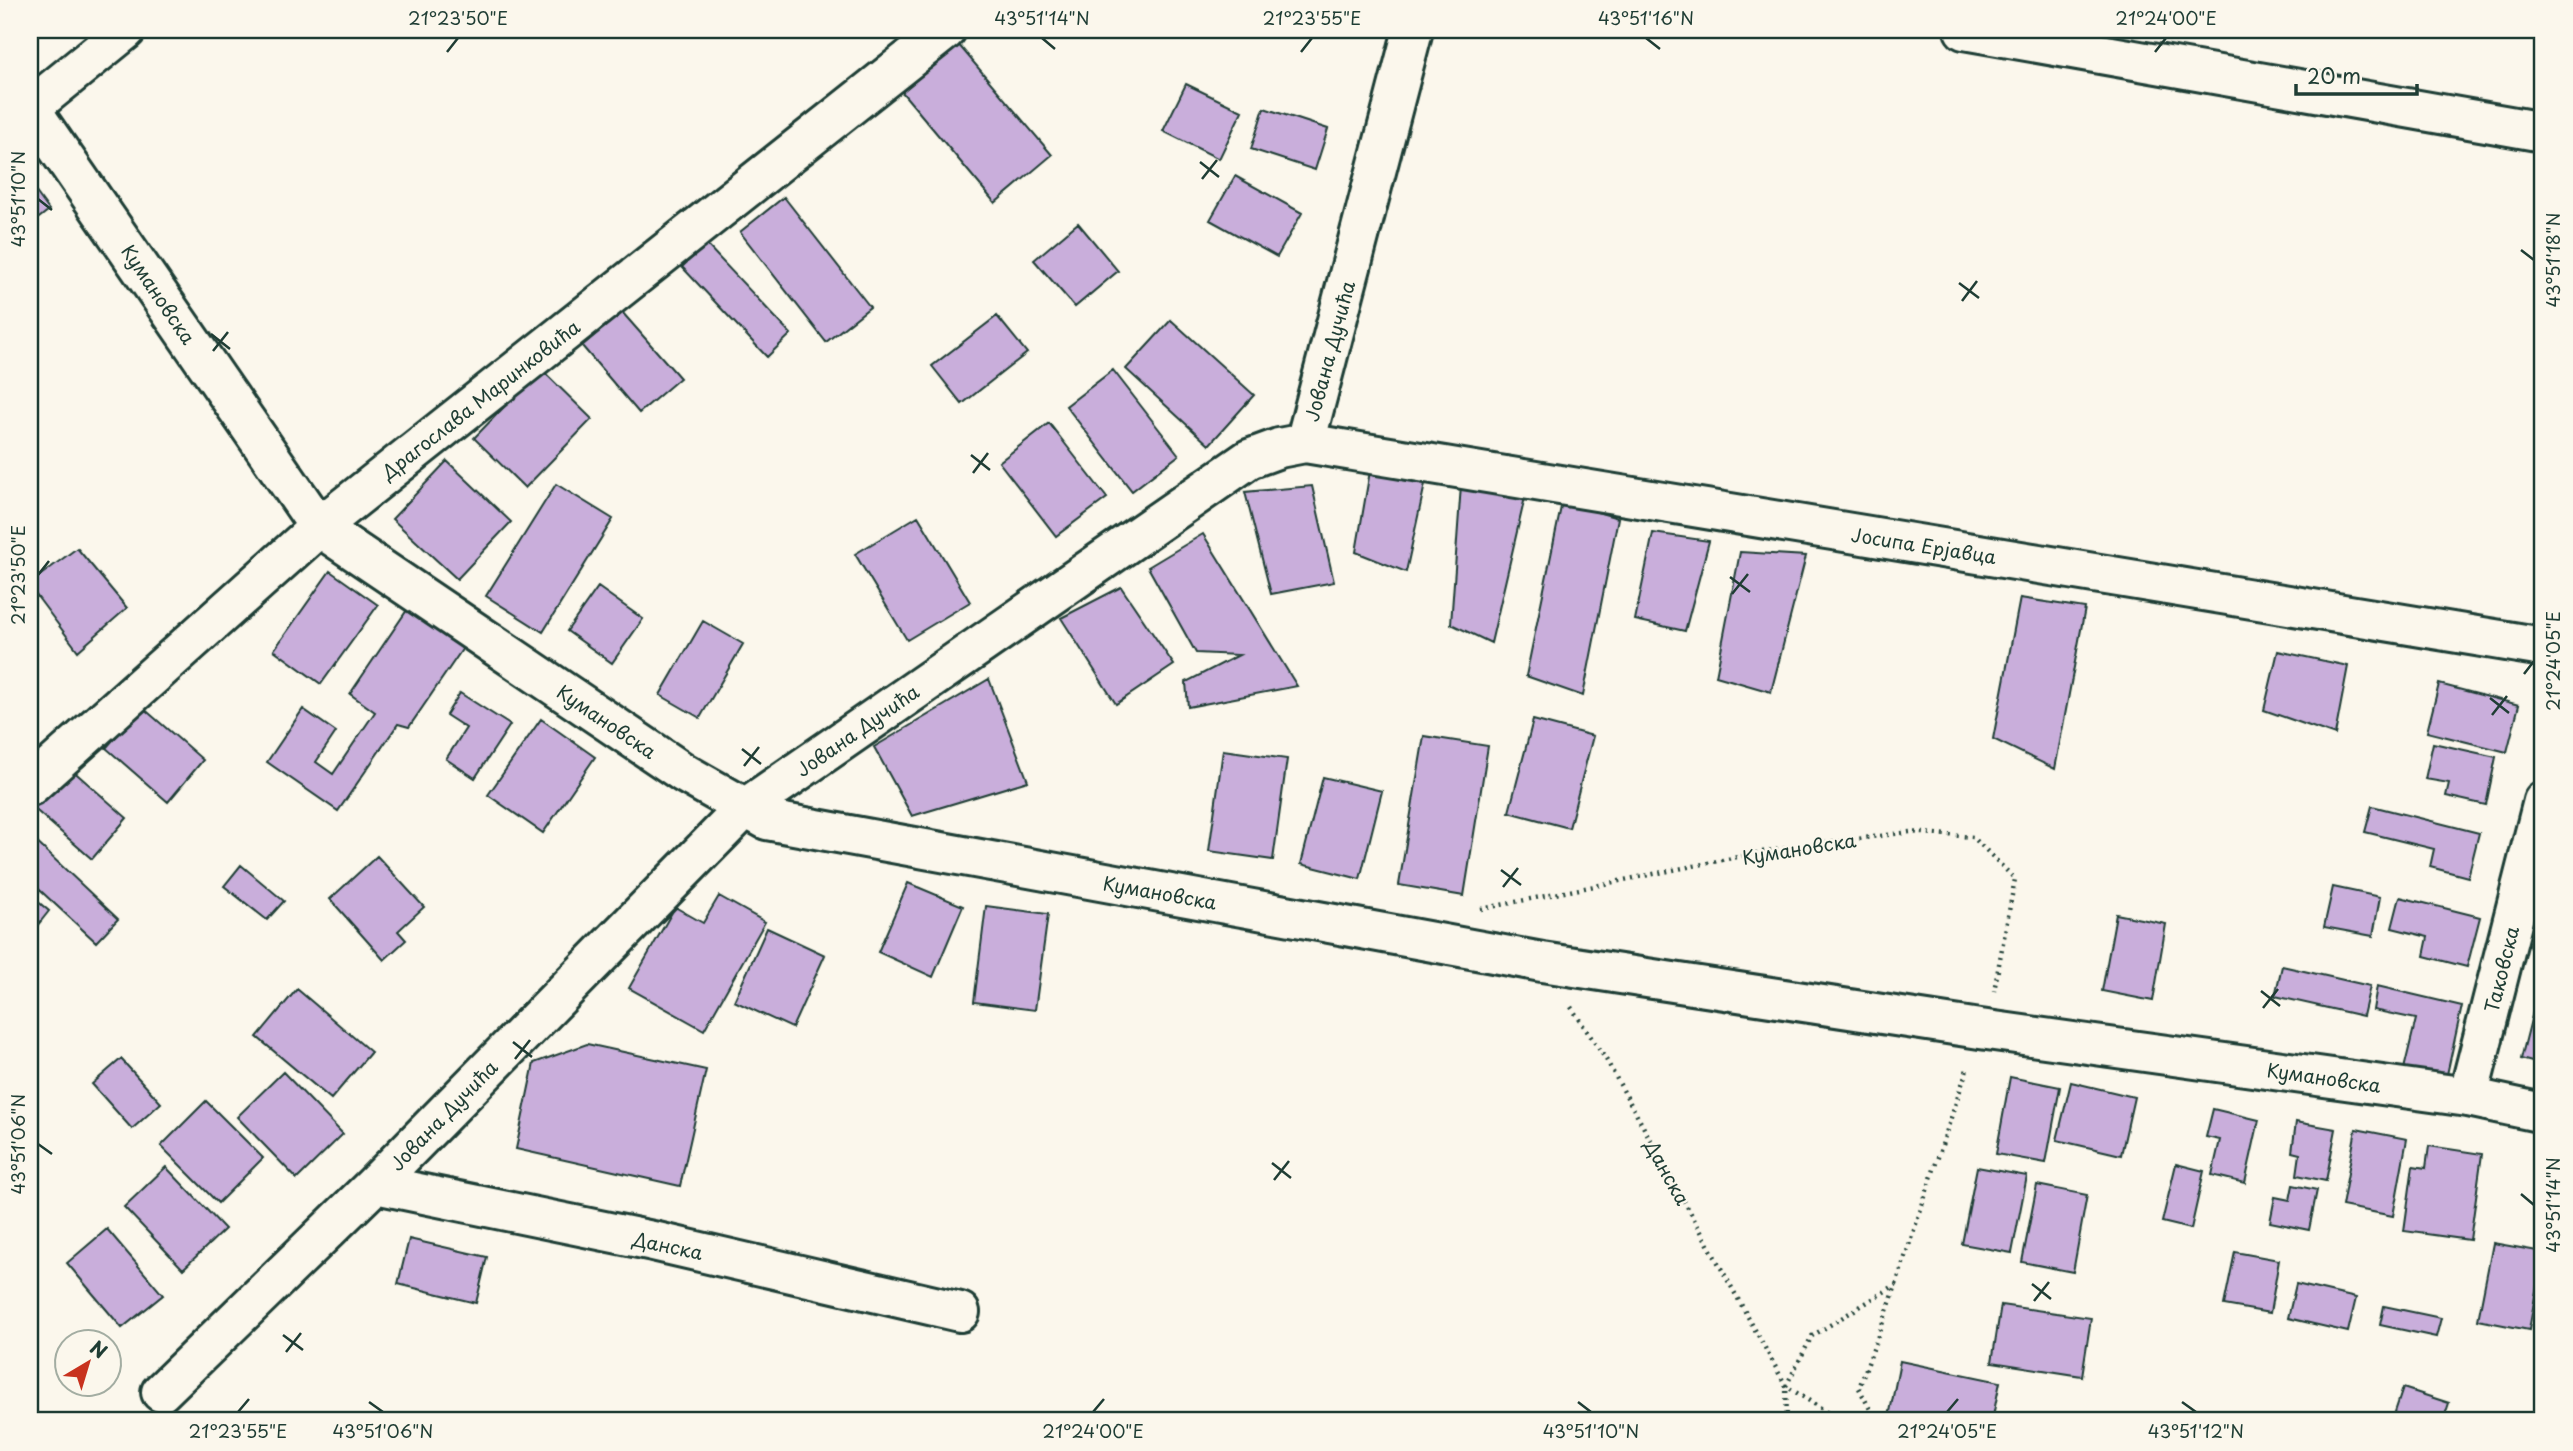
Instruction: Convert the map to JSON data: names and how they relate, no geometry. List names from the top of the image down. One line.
{"streets":{"street":["Кумановска","Јована Дучића","Драгослава Маринковића","Јосипа Ерјавца","Таковска","Данска"]},"crossings":[["Кумановска","Јована Дучића"],["Кумановска","Драгослава Маринковића"],["Кумановска","Таковска"],["Кумановска","Данска"],["Јована Дучића","Јосипа Ерјавца"],["Јована Дучића","Данска"]],"scale_bar":"20 m","north":"top right","coordinates":["21°23'50\"E","43°51'14\"N","21°23'55\"E","43°51'16\"N","21°24'00\"E","43°51'10\"N","43°51'18\"N","21°24'05\"E","43°51'06\"N","43°51'12\"N"]}
